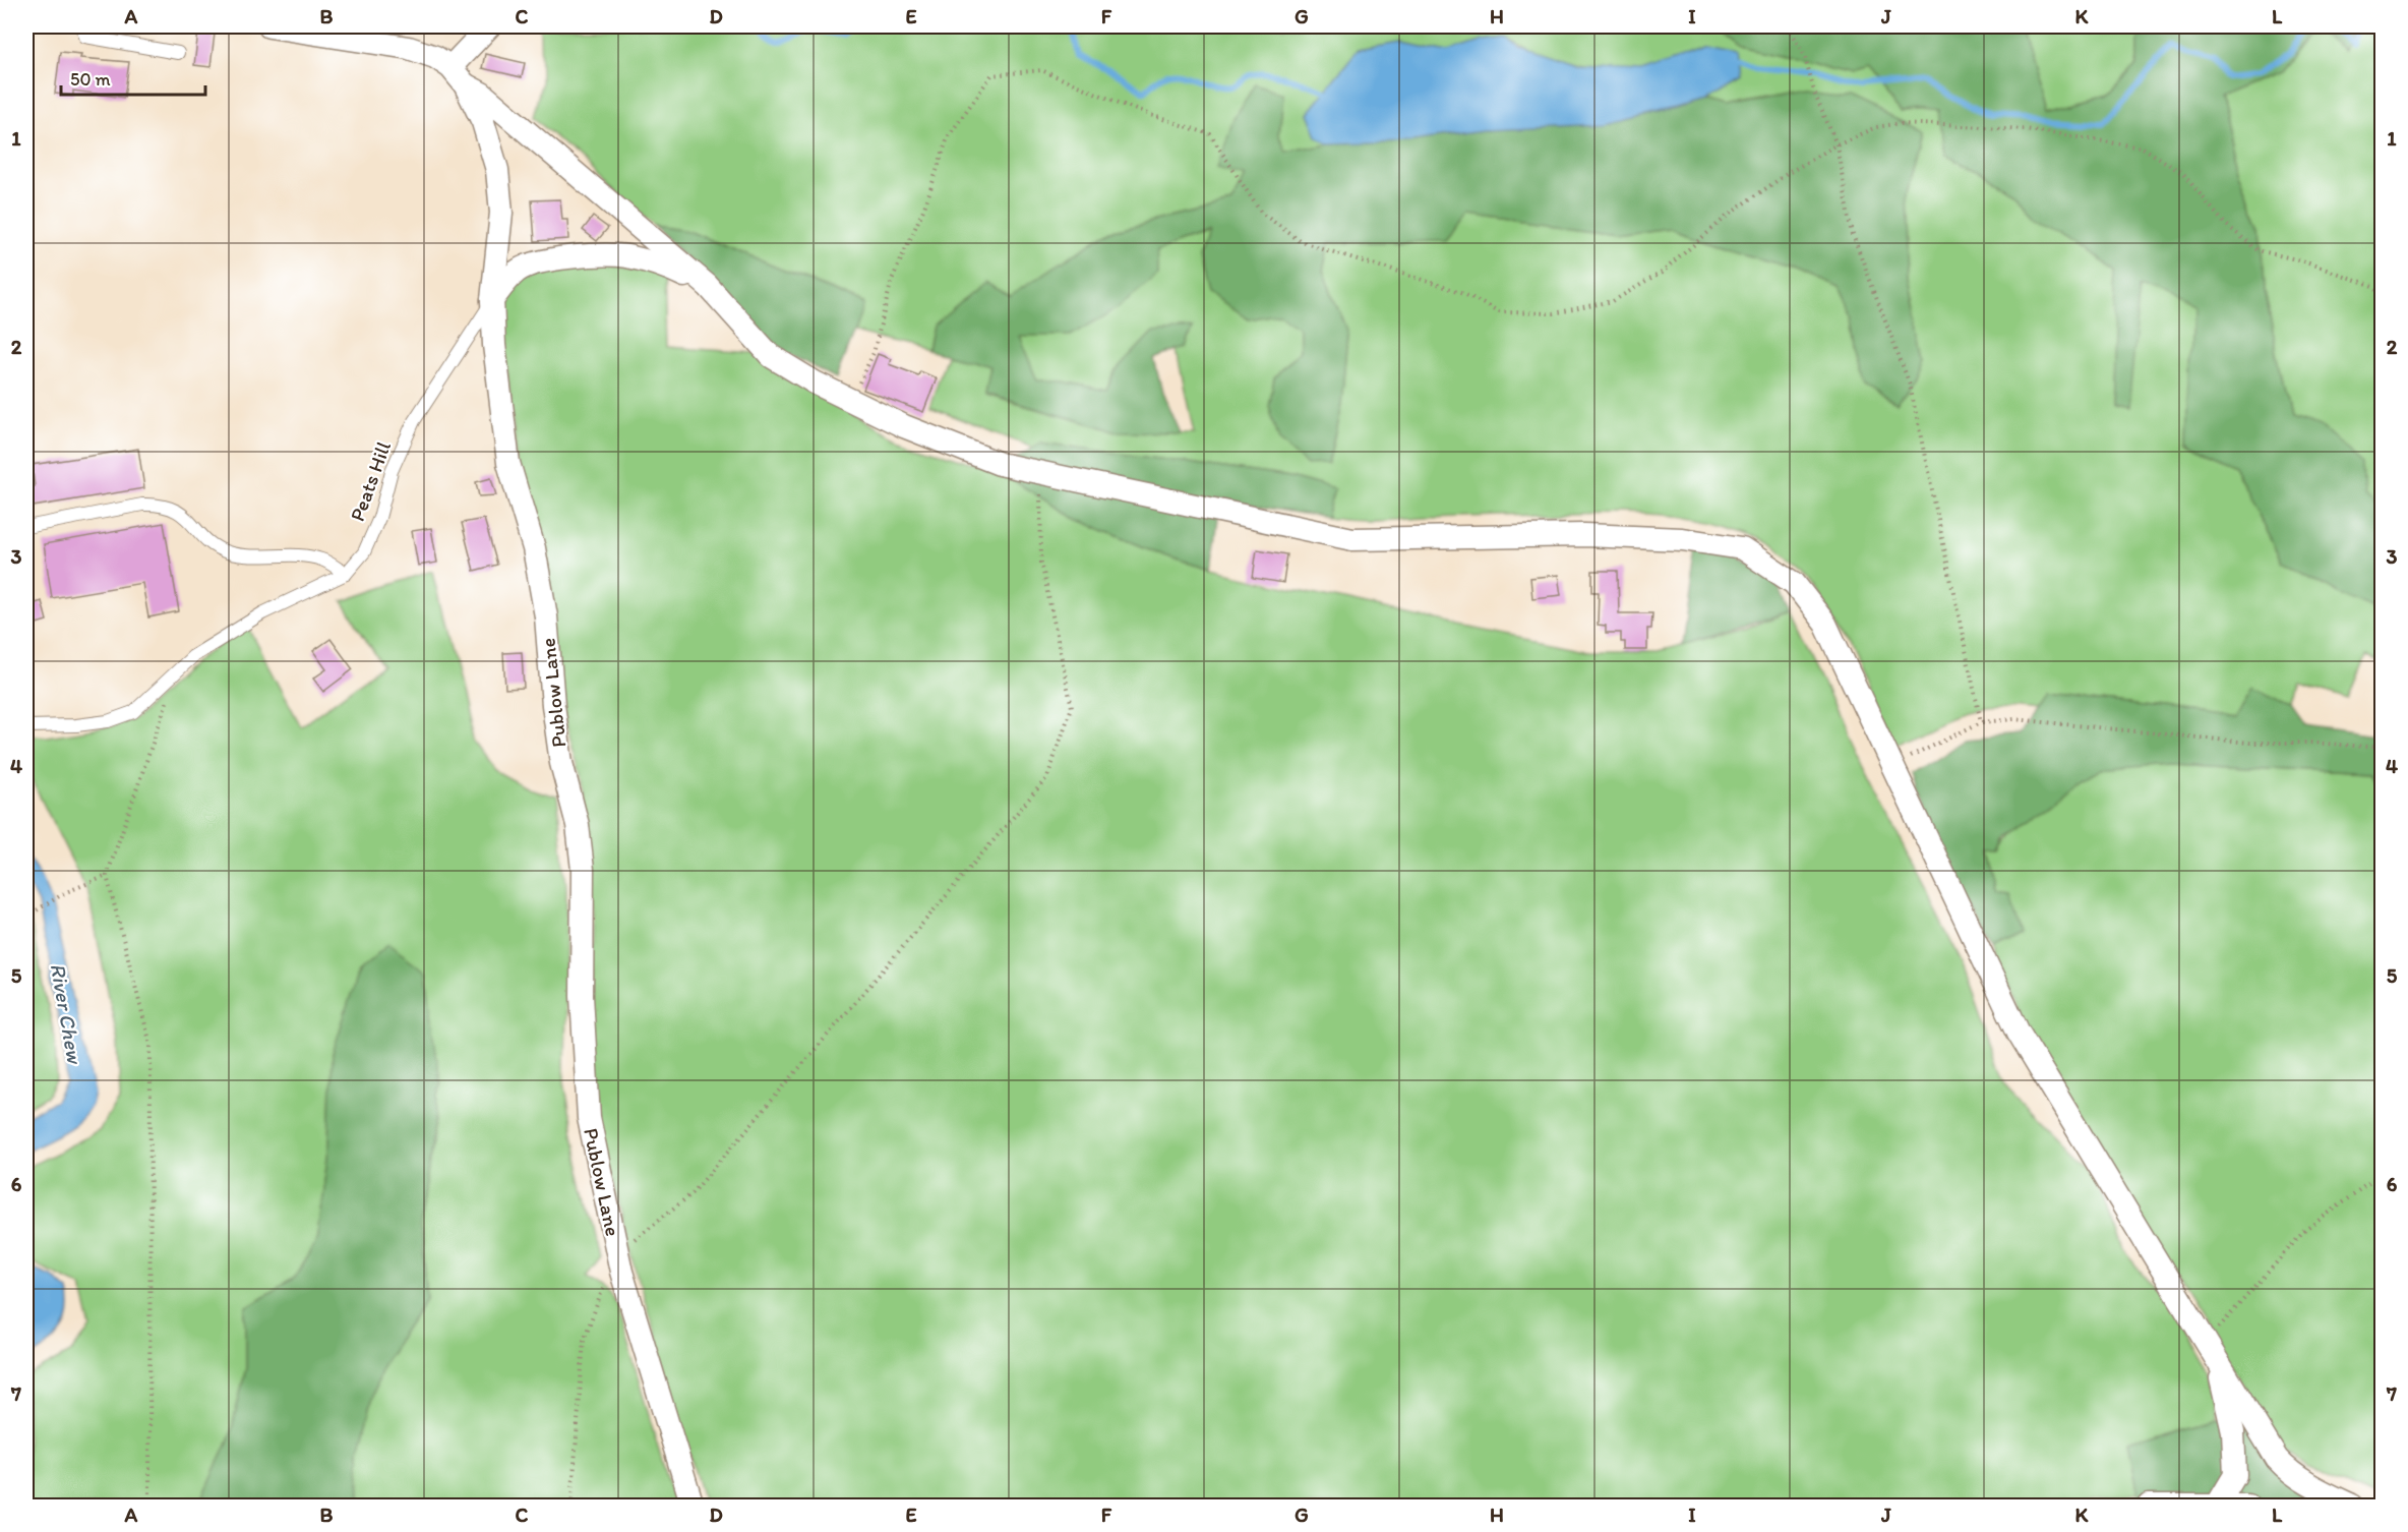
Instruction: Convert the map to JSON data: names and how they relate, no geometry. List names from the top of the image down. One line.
{"streets":{"street":["Publow Lane"],"lane":["Peats Hill"]},"crossings":[["Peats Hill","Publow Lane"]],"water":["River Chew"],"scale_bar":"50 m","grid":{"columns":["A","B","C","D","E","F","G","H","I","J","K","L"],"rows":["1","2","3","4","5","6","7"]}}
